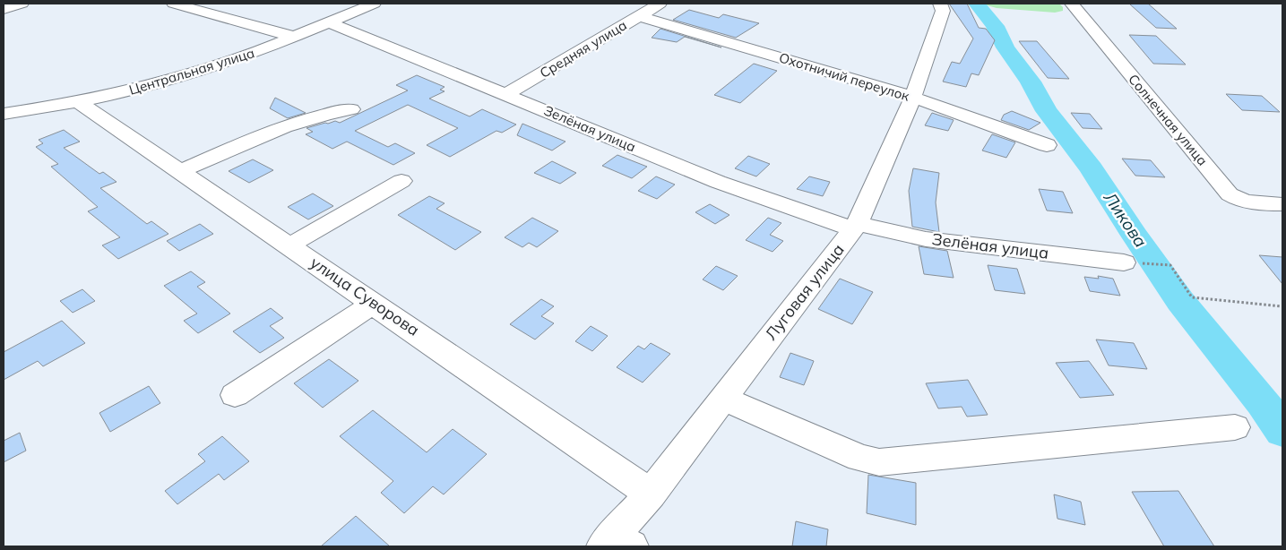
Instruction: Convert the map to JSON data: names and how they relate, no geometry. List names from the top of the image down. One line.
{"streets":{"street":["Средняя улица","Центральная улица","Охотничий переулок","Солнечная улица","Зелёная улица","Луговая улица","улица Суворова"]},"crossings":[["Средняя улица","Охотничий переулок"],["Средняя улица","Зелёная улица"],["Центральная улица","Зелёная улица"],["Центральная улица","улица Суворова"],["Охотничий переулок","Луговая улица"],["Зелёная улица","Луговая улица"],["Луговая улица","улица Суворова"]],"water":["Ликова"]}
